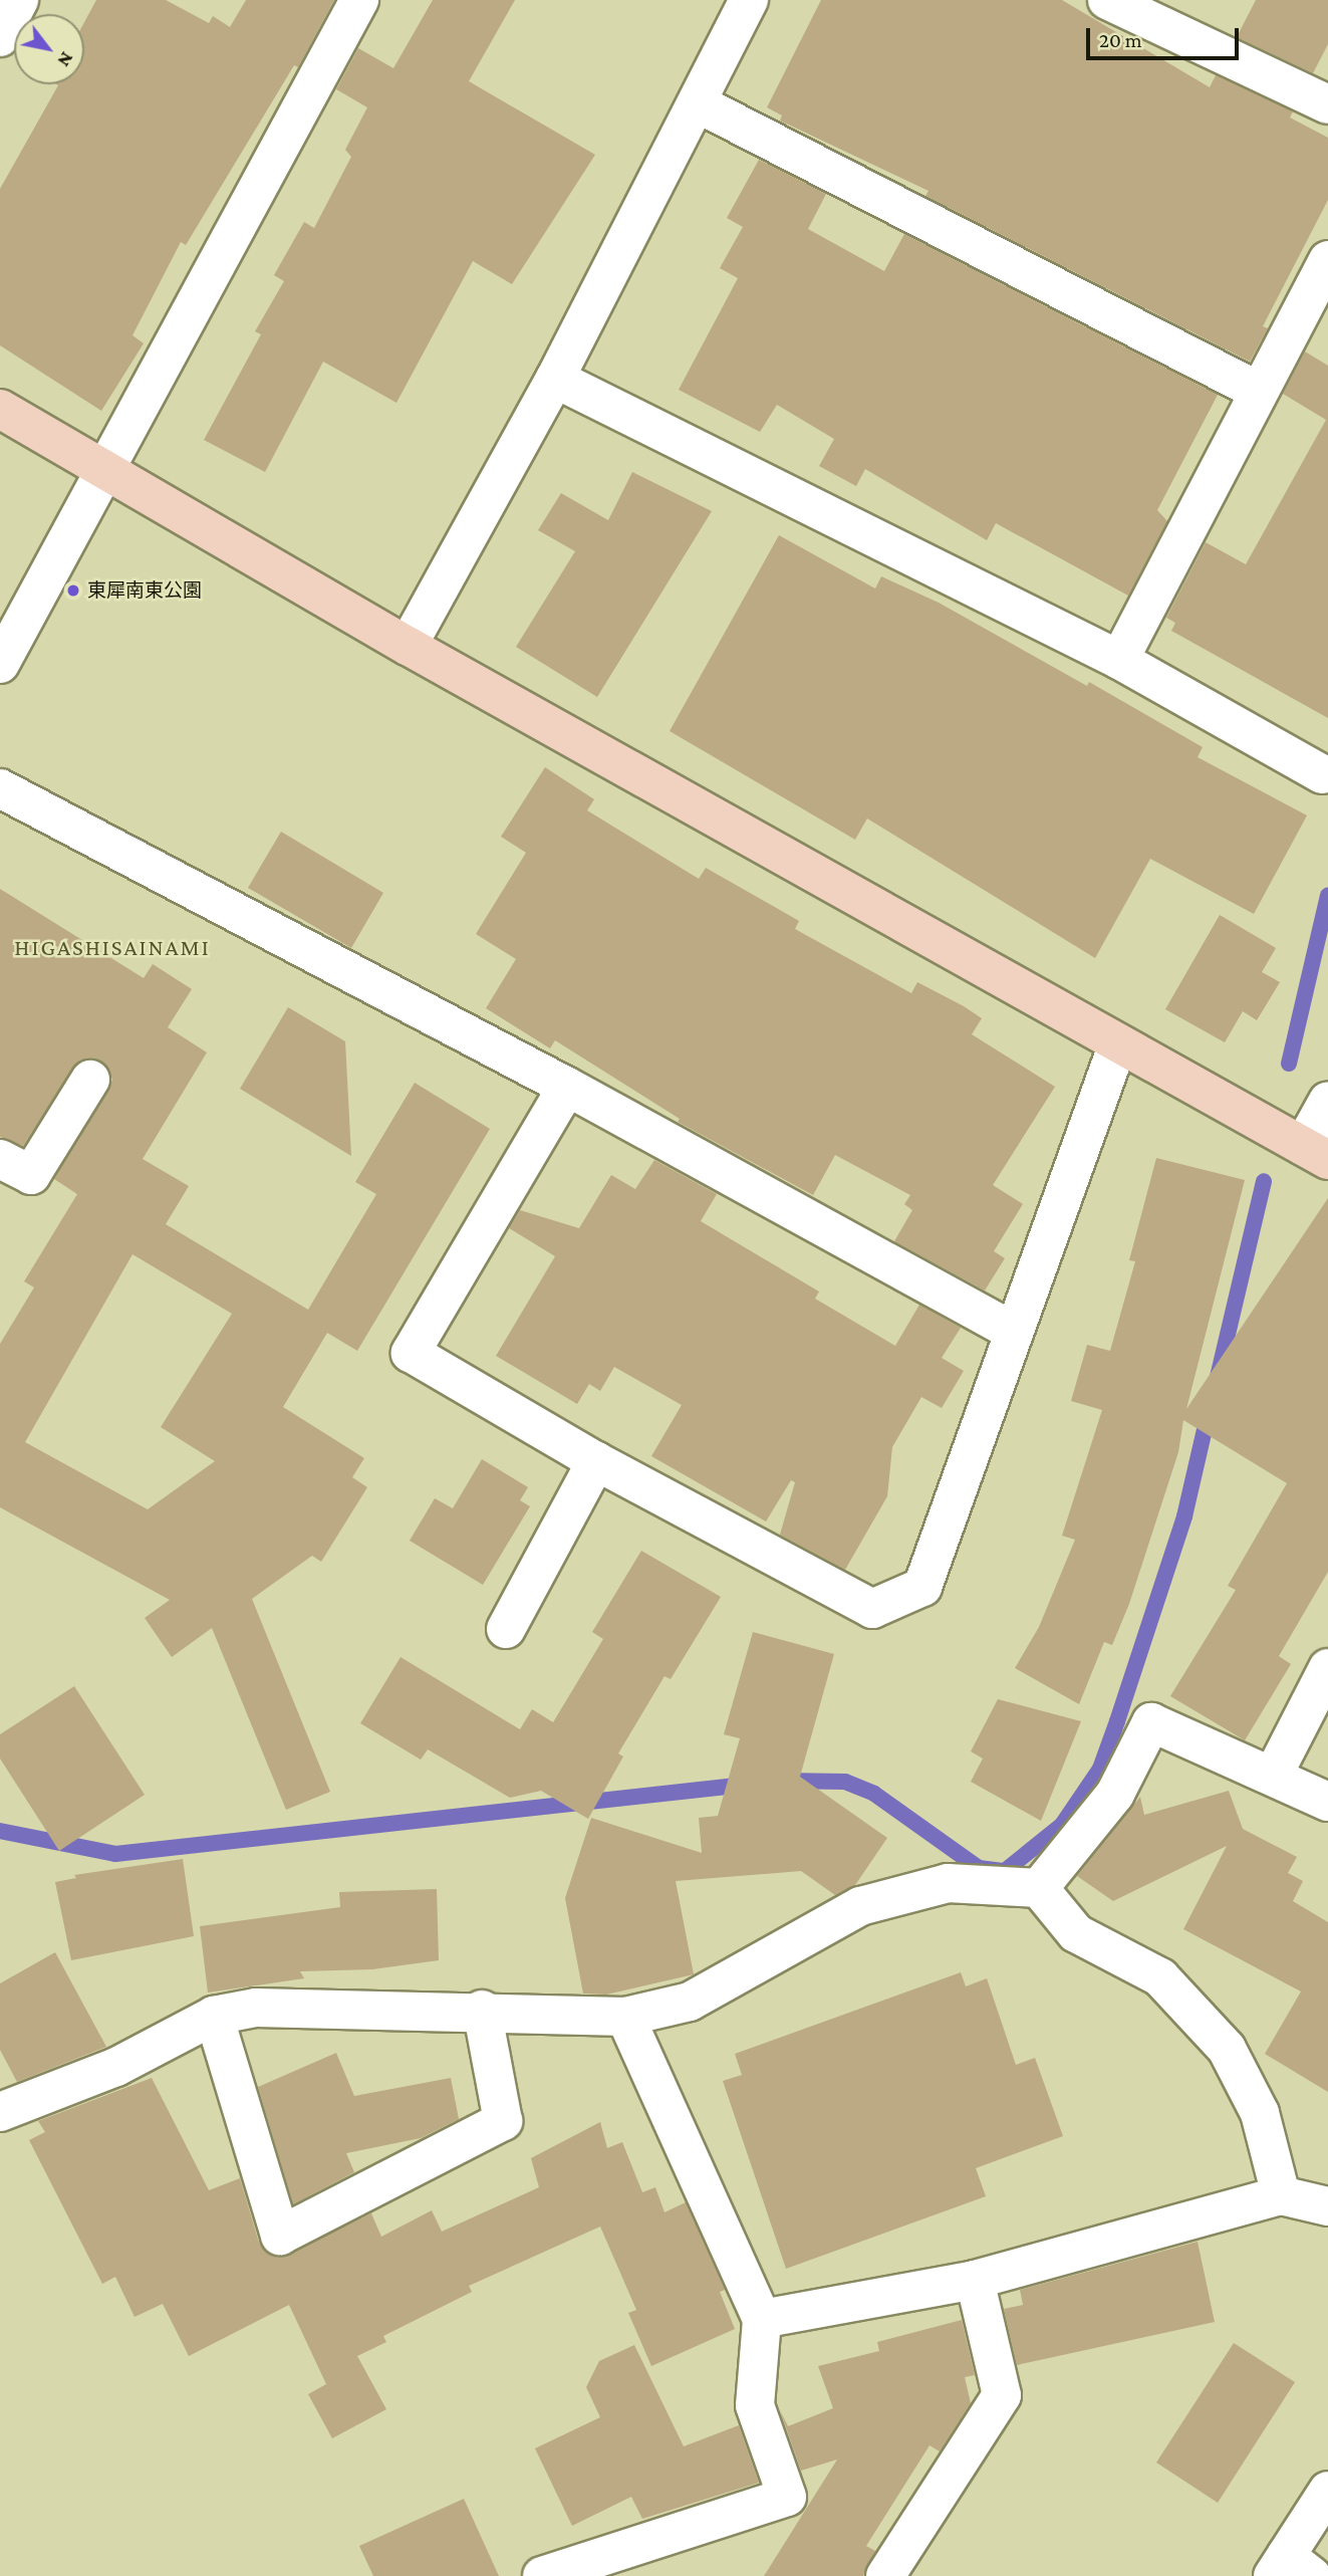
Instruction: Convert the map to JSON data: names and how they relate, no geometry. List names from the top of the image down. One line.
{"districts":["HIGASHISAINAMI"],"places":["東犀南東公園"],"scale_bar":"20 m","north":"bottom right"}
